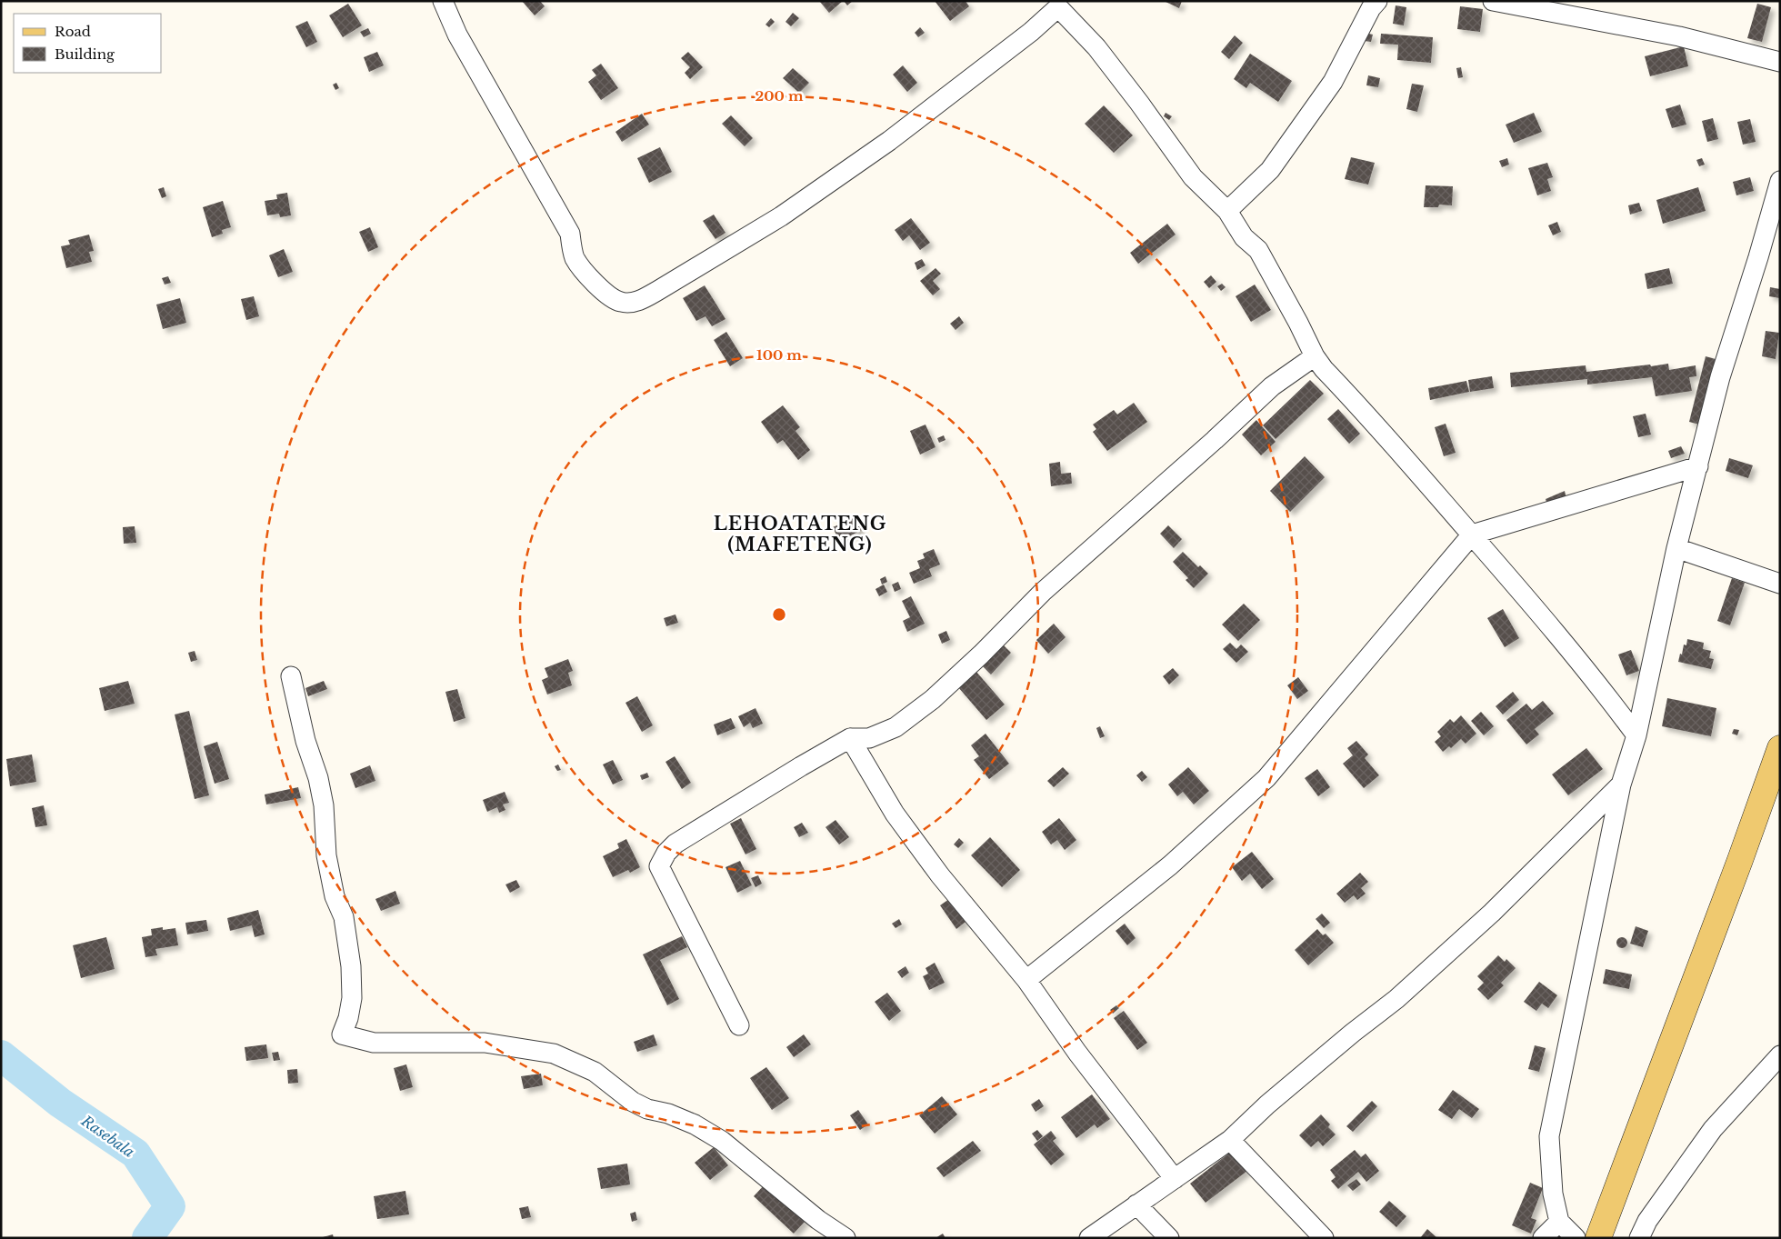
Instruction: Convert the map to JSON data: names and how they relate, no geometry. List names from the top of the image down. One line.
{"districts":["LEHOATATENG (MAFETENG)"],"water":["Rasebala"],"legend":["Road","Building"],"rings":["200 m","100 m"]}
